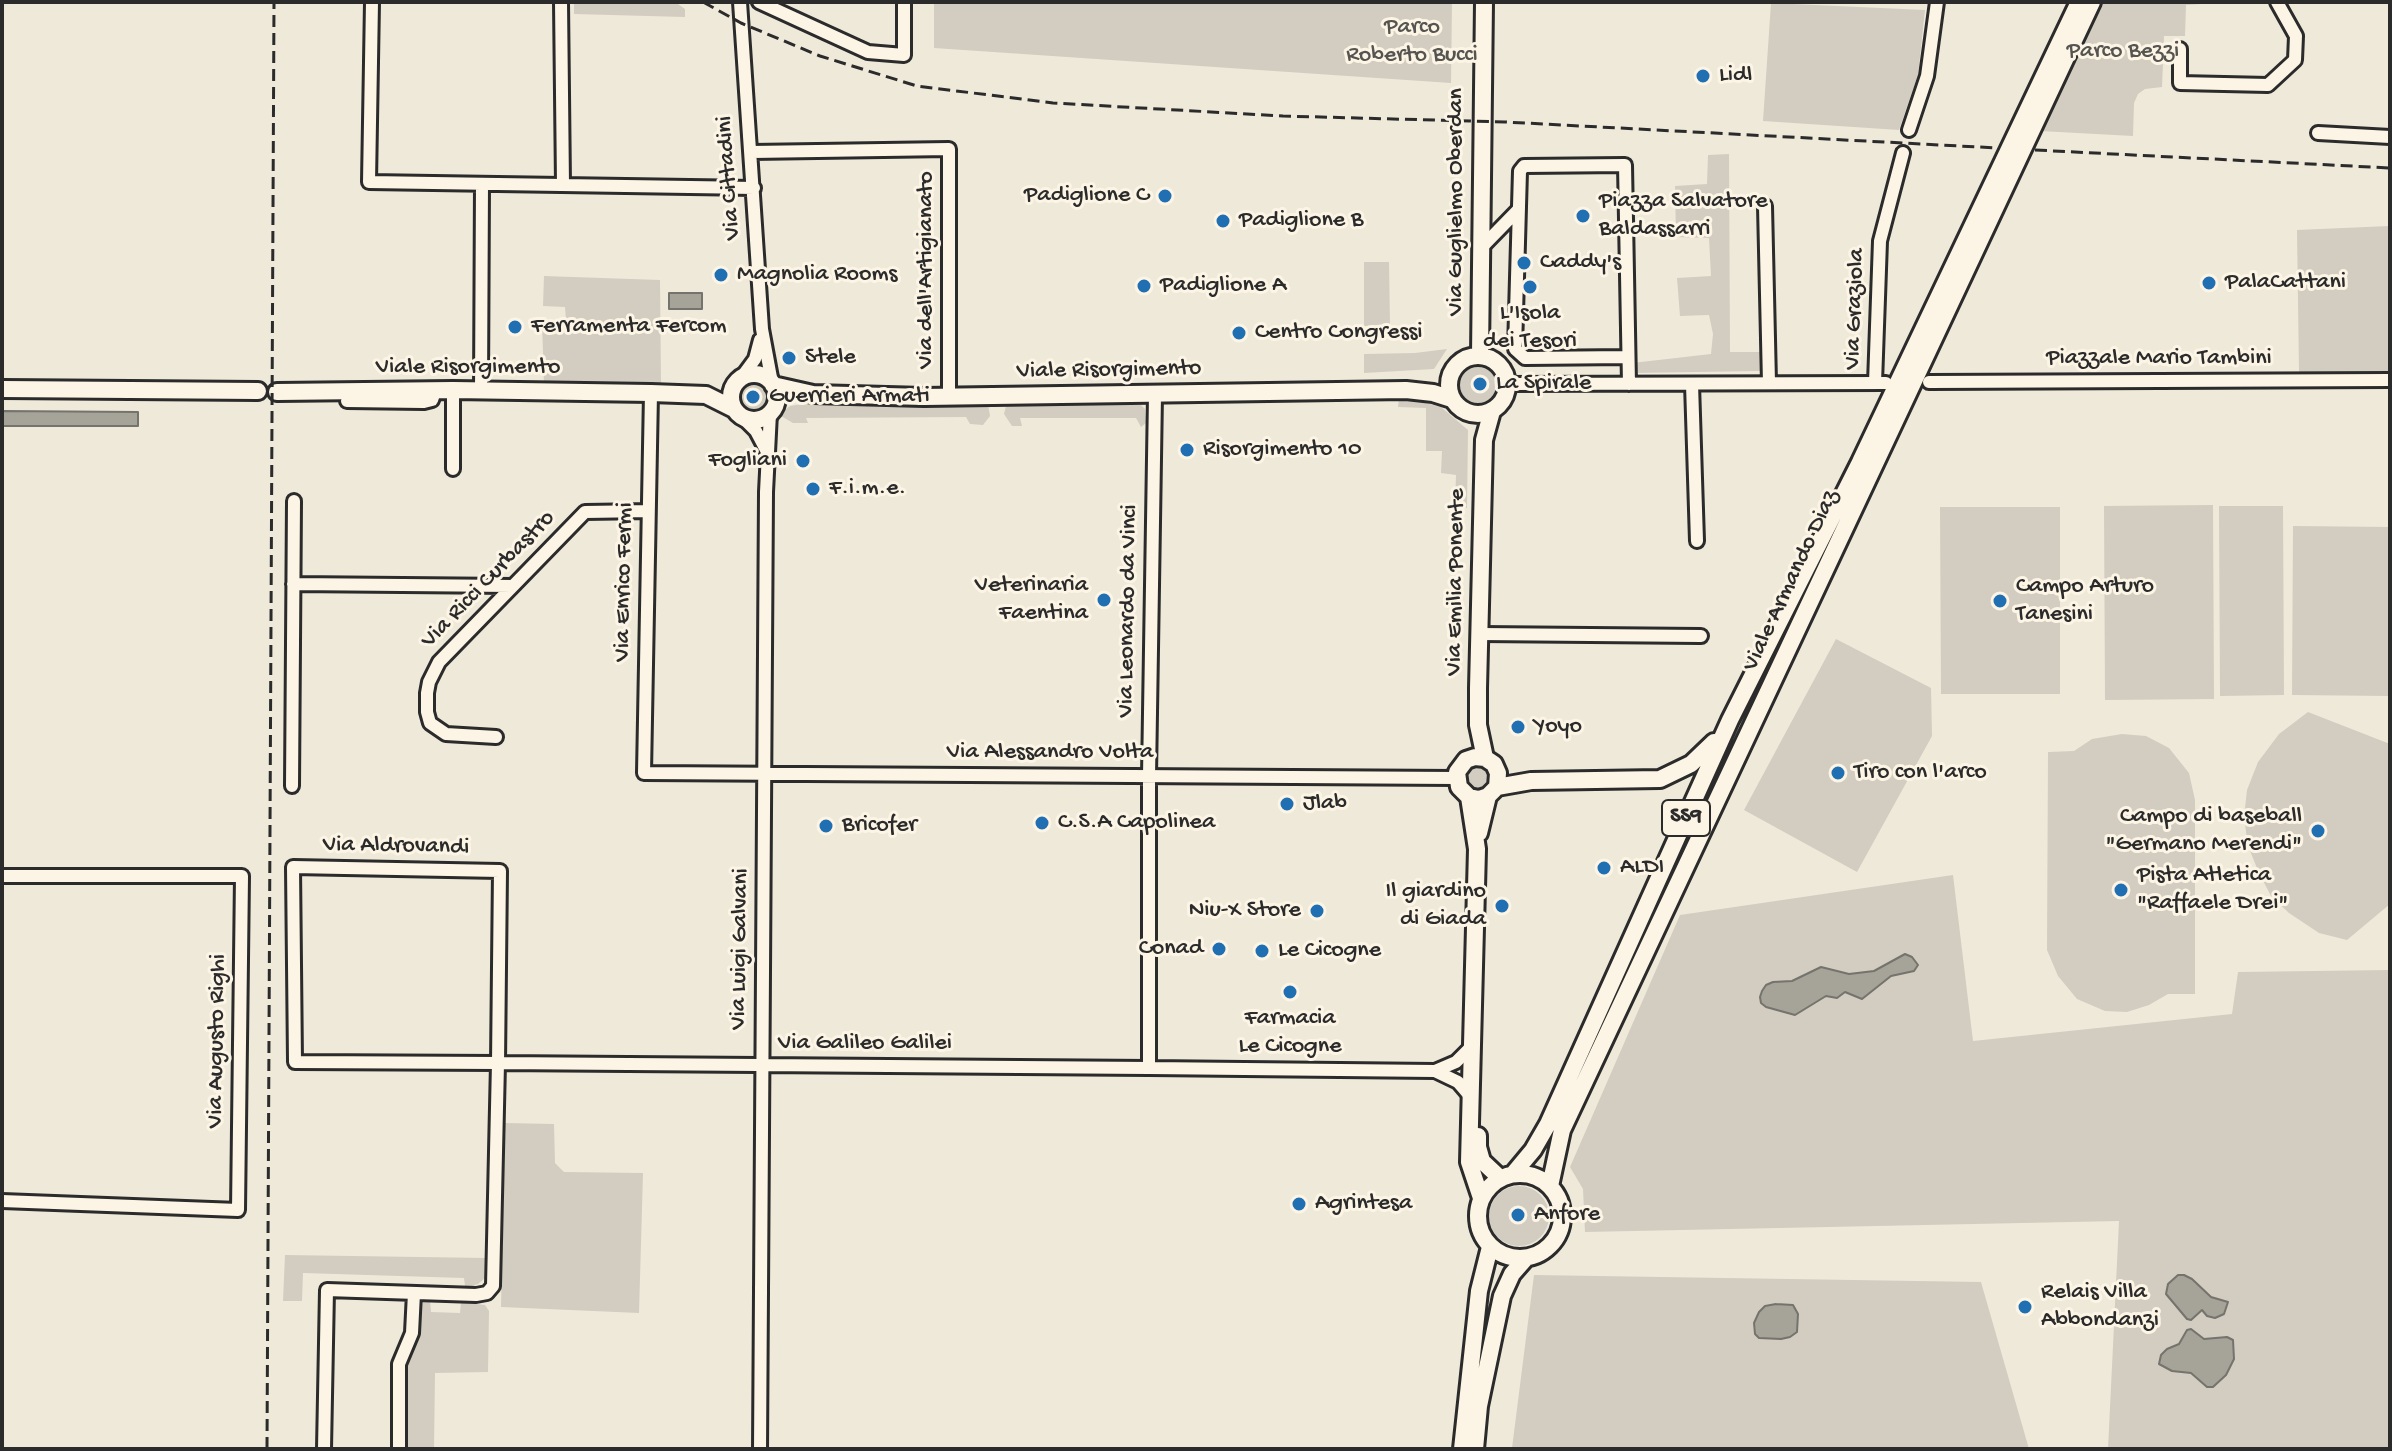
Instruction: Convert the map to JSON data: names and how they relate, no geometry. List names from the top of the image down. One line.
{"streets":{"main road":["Via Guglielmo Oberdan","Viale Risorgimento","Viale Armando Diaz","Via Emilia Ponente","SS9"],"street":["Via Cittadini","Via dell'Artigianato","Via Graziola","Piazzale Mario Tambini","Via Ricci Curbastro","Via Enrico Fermi","Via Leonardo da Vinci","Via Alessandro Volta","Via Aldrovandi","Via Luigi Galvani","Via Augusto Righi","Via Galileo Galilei"]},"crossings":[["Via Cittadini","Via dell'Artigianato"],["Via Cittadini","Viale Risorgimento"],["Via Cittadini","Via Luigi Galvani"],["Via Guglielmo Oberdan","Via Graziola"],["Via Guglielmo Oberdan","Viale Risorgimento"],["Via Guglielmo Oberdan","Via Emilia Ponente"],["Via dell'Artigianato","Viale Risorgimento"],["Via Graziola","Viale Risorgimento"],["Via Graziola","Via Emilia Ponente"],["Viale Risorgimento","Via Enrico Fermi"],["Viale Risorgimento","Via Emilia Ponente"],["Viale Risorgimento","Via Leonardo da Vinci"],["Viale Risorgimento","Via Luigi Galvani"],["Via Ricci Curbastro","Via Enrico Fermi"],["Viale Armando Diaz","SS9"],["Via Enrico Fermi","Via Alessandro Volta"],["Via Emilia Ponente","Via Alessandro Volta"],["Via Leonardo da Vinci","Via Alessandro Volta"],["Via Leonardo da Vinci","Via Galileo Galilei"],["Via Alessandro Volta","Via Luigi Galvani"],["Via Aldrovandi","Via Galileo Galilei"],["Via Luigi Galvani","Via Galileo Galilei"]],"parks":["Parco Roberto Bucci","Parco Bezzi"],"places":["Lidl","Padiglione C","Piazza Salvatore Baldassarri","Padiglione B","Caddy's","Magnolia Rooms","PalaCattani","Padiglione A","L'Isola dei Tesori","Ferramenta Fercom","Centro Congressi","Stele","La Spirale","Guerrieri Armati","Risorgimento 10","Fogliani","F.i.m.e.","Veterinaria Faentina","Campo Arturo Tanesini","Yoyo","Tiro con l'arco","Jlab","C.S.A Capolinea","Bricofer","Campo di baseball \"Germano Merendi\"","ALDI","Pista Atletica \"Raffaele Drei\"","Il giardino di Giada","Niu-X Store","Conad","Le Cicogne","Farmacia Le Cicogne","Agrintesa","Anfore","Relais Villa Abbondanzi"]}
